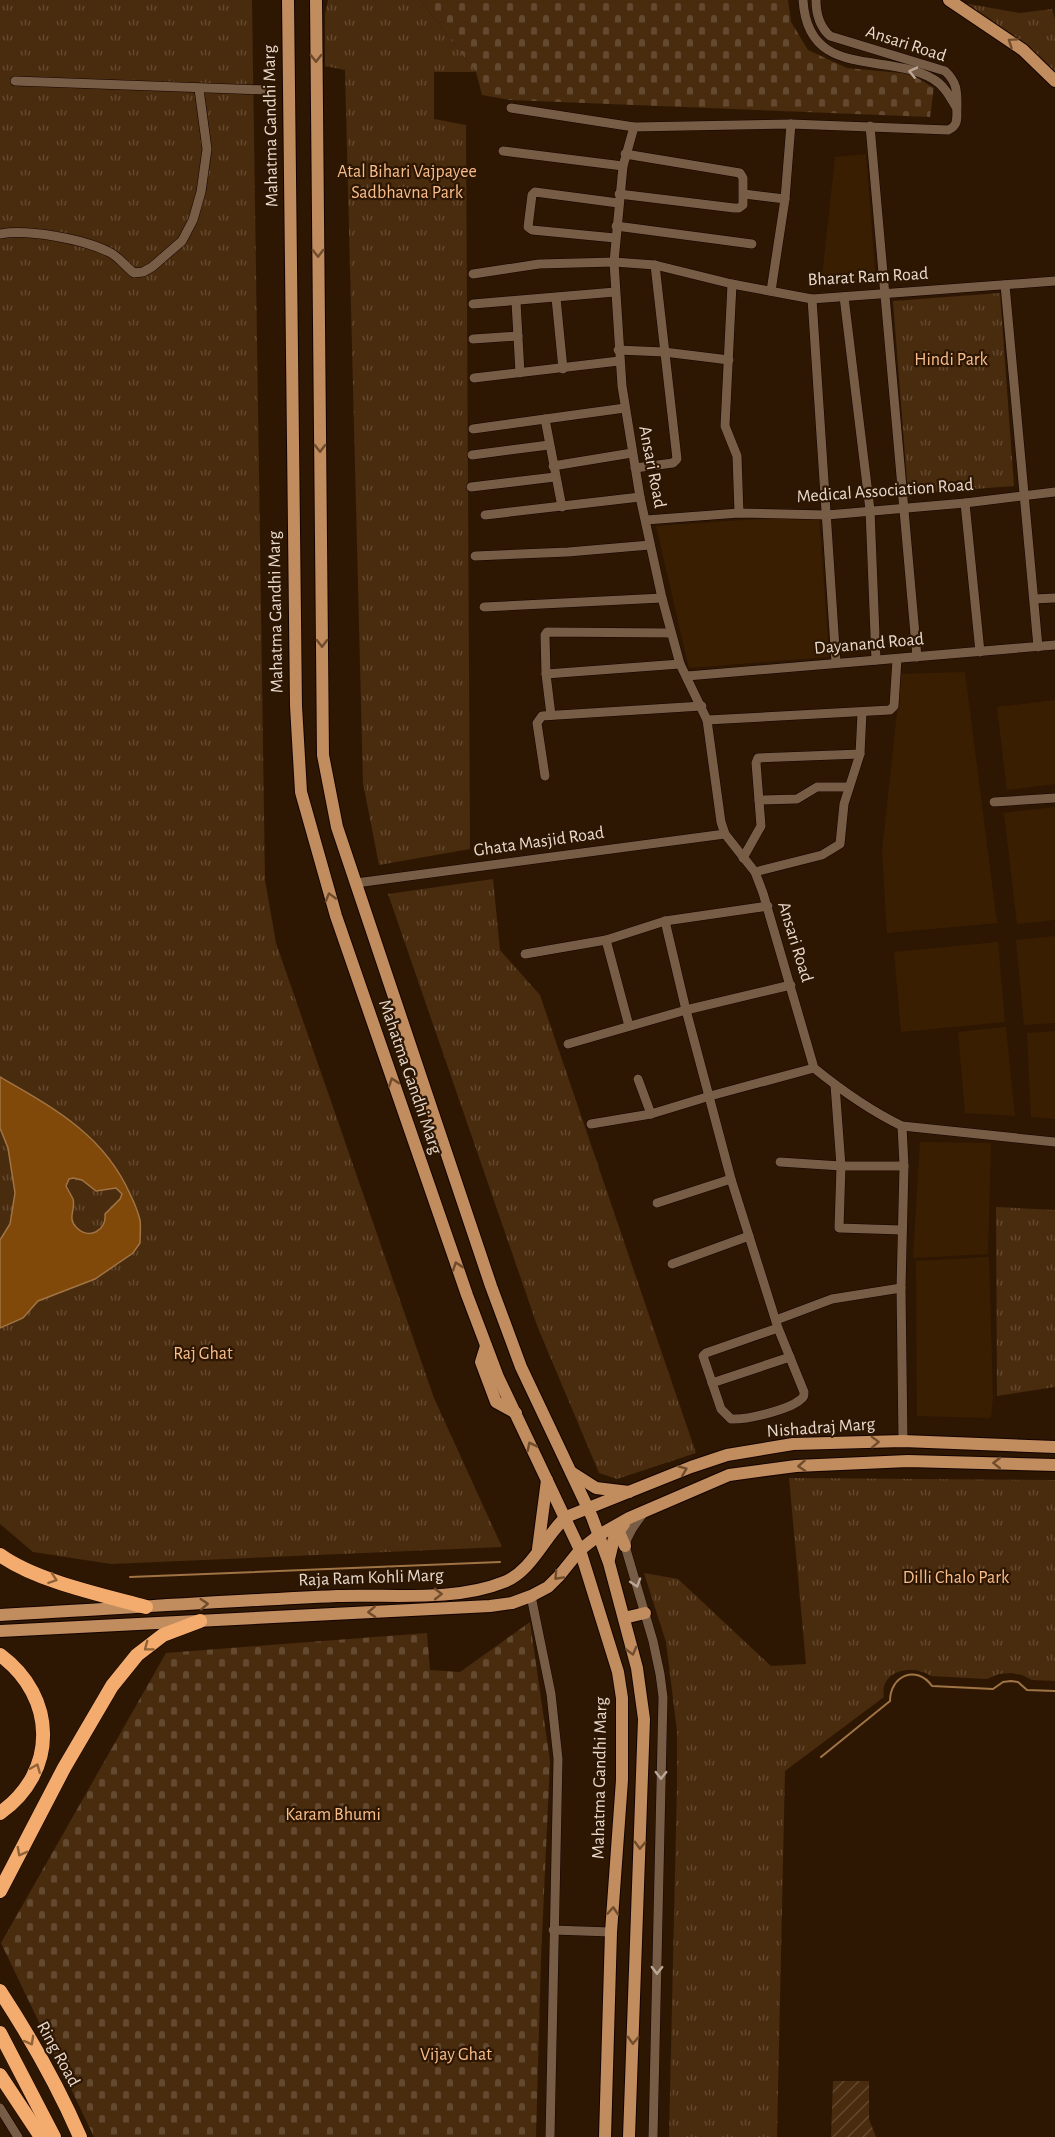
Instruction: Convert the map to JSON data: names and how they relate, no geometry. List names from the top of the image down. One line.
{"streets":{"highway":["Ring Road"],"main road":["Mahatma Gandhi Marg","Nishadraj Marg","Raja Ram Kohli Marg"],"street":["Ansari Road","Bharat Ram Road","Medical Association Road","Dayanand Road","Ghata Masjid Road"]},"crossings":[["Ansari Road","Bharat Ram Road"],["Ansari Road","Medical Association Road"],["Ansari Road","Dayanand Road"],["Ansari Road","Ghata Masjid Road"],["Mahatma Gandhi Marg","Ghata Masjid Road"],["Mahatma Gandhi Marg","Nishadraj Marg"],["Mahatma Gandhi Marg","Raja Ram Kohli Marg"],["Nishadraj Marg","Raja Ram Kohli Marg"]],"parks":["Atal Bihari Vajpayee Sadbhavna Park","Hindi Park","Raj Ghat","Dilli Chalo Park","Karam Bhumi","Vijay Ghat"]}
